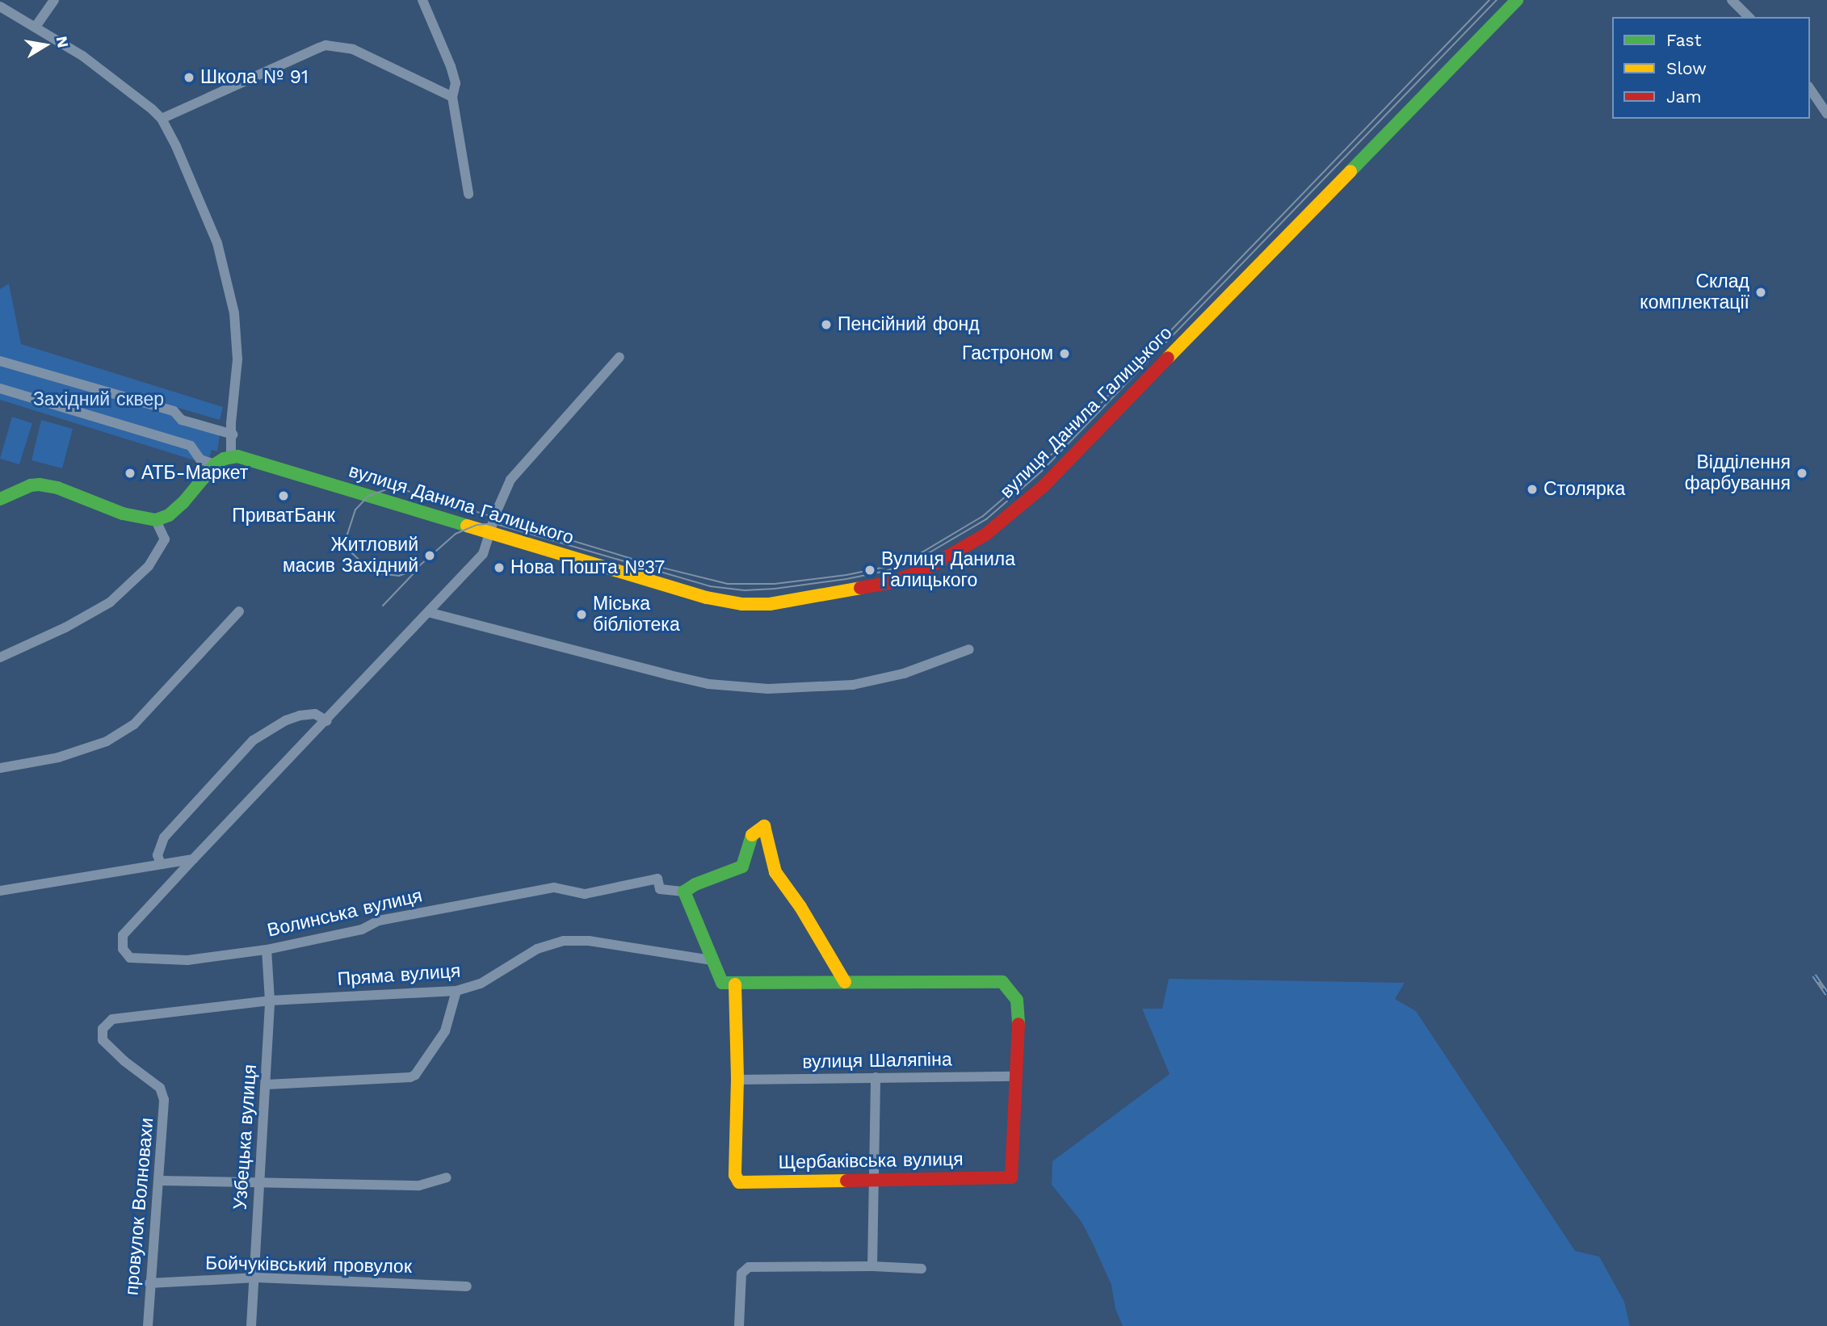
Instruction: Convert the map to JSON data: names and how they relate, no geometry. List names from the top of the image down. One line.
{"streets":{"street":["вулиця Данила Галицького","Волинська вулиця","Пряма вулиця","вулиця Шаляпіна","Узбецька вулиця","Щербаківська вулиця","провулок Волновахи","Бойчуківський провулок"]},"crossings":[["вулиця Данила Галицького","Волинська вулиця"],["Волинська вулиця","Узбецька вулиця"],["Пряма вулиця","Узбецька вулиця"],["Пряма вулиця","провулок Волновахи"],["вулиця Шаляпіна","Щербаківська вулиця"],["Узбецька вулиця","Бойчуківський провулок"],["провулок Волновахи","Бойчуківський провулок"]],"parks":["Західний сквер"],"places":["Школа № 91","Склад комплектації","Пенсійний фонд","Гастроном","АТБ-Маркет","Відділення фарбування","Столярка","ПриватБанк","Житловий масив Західний","Нова Пошта №37","Вулиця Данила Галицького","Міська бібліотека"],"legend":["Fast","Slow","Jam"],"north":"right"}
